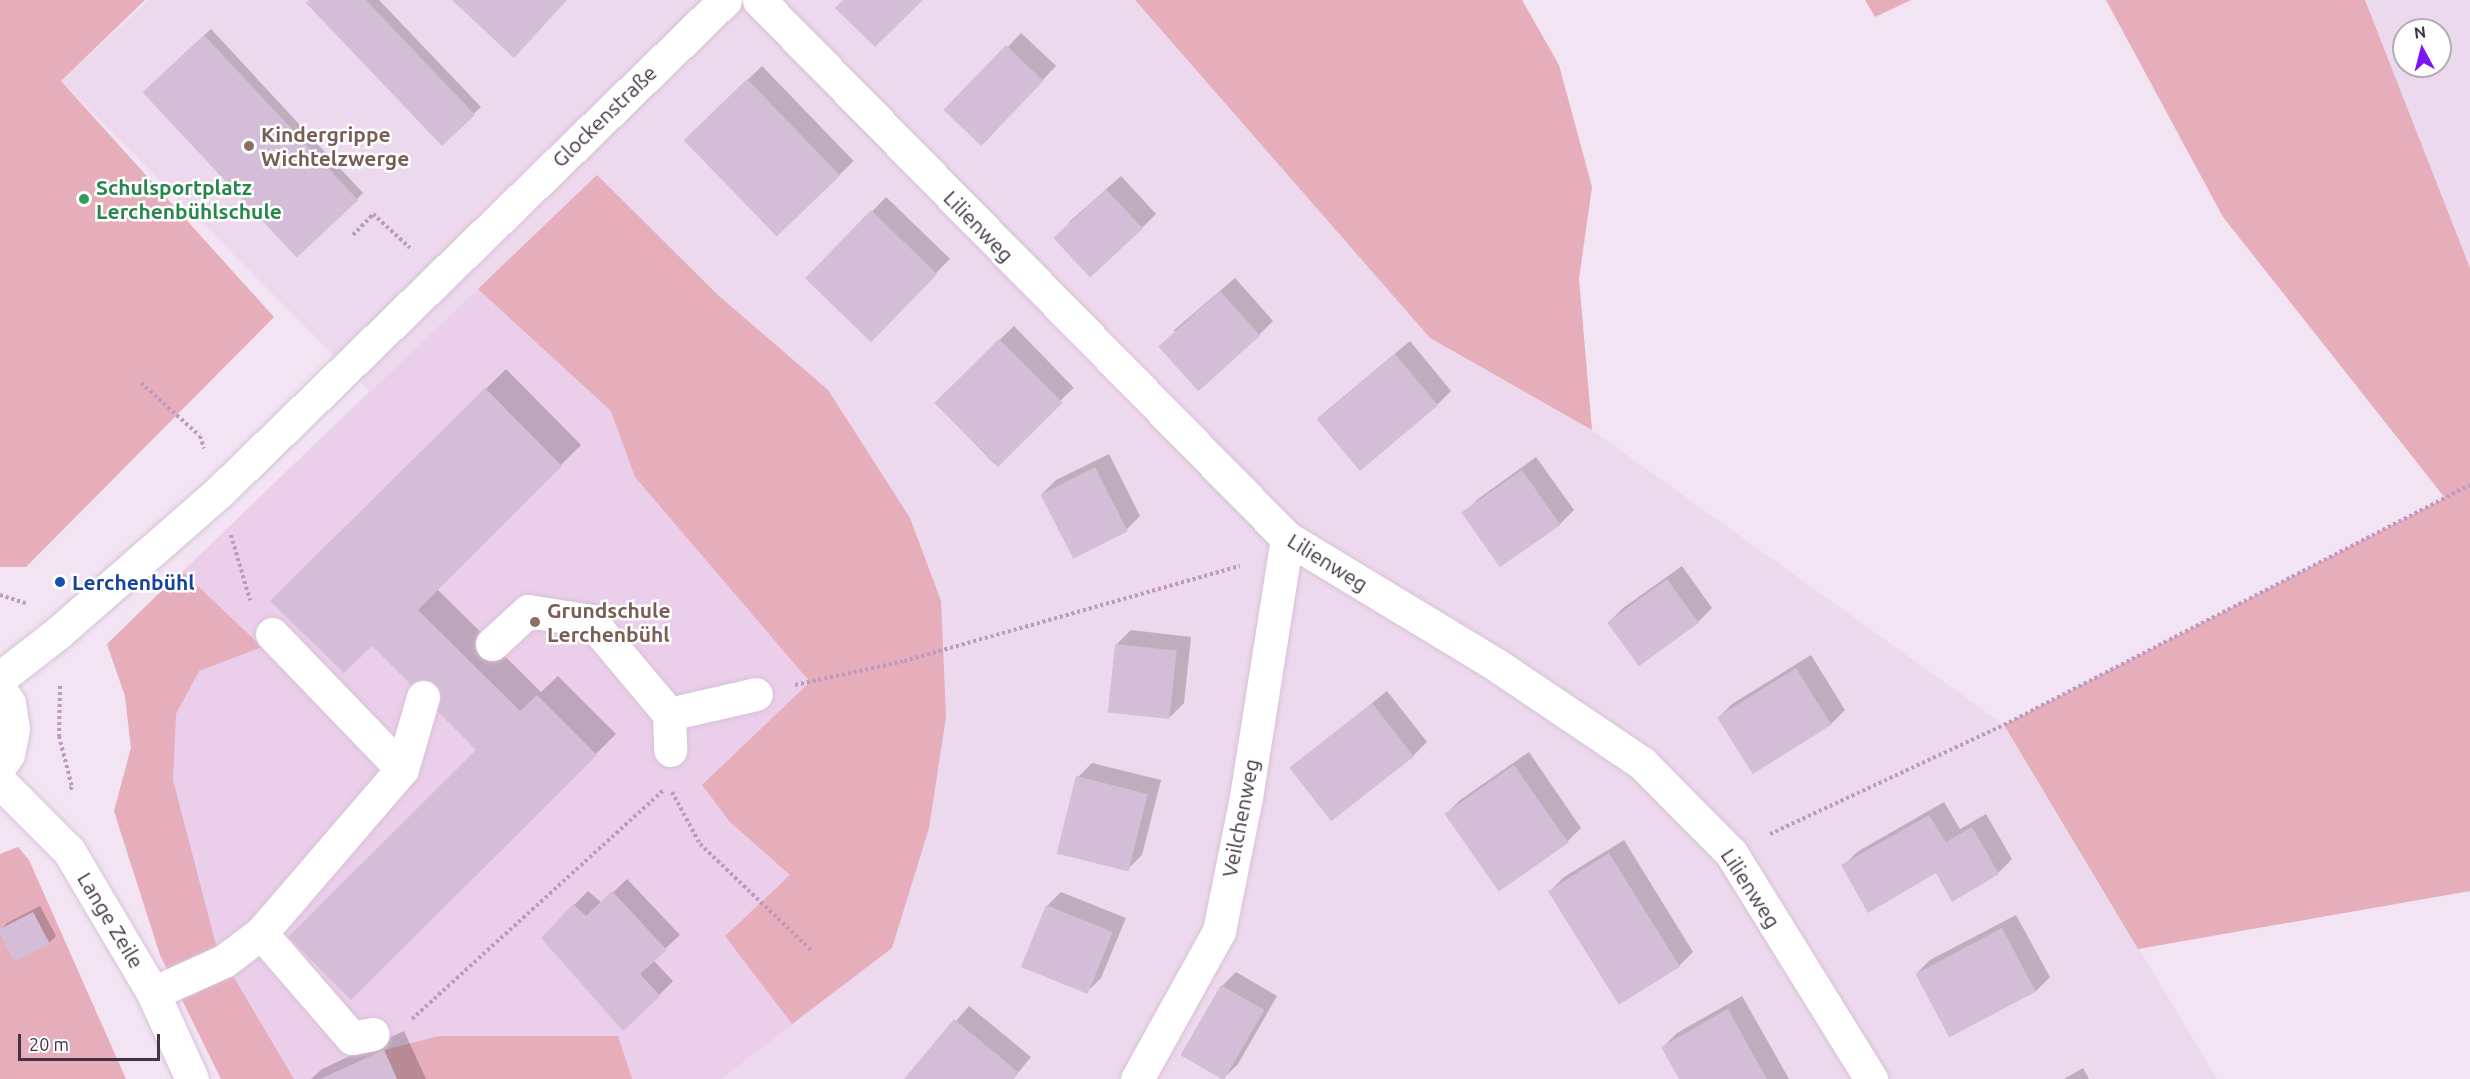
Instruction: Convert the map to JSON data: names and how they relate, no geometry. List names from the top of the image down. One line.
{"streets":{"street":["Glockenstraße","Lilienweg","Veilchenweg","Lange Zeile"]},"crossings":[["Lilienweg","Veilchenweg"]],"places":["Kindergrippe Wichtelzwerge","Schulsportplatz Lerchenbühlschule","Lerchenbühl","Grundschule Lerchenbühl"],"scale_bar":"20 m","north":"top"}
